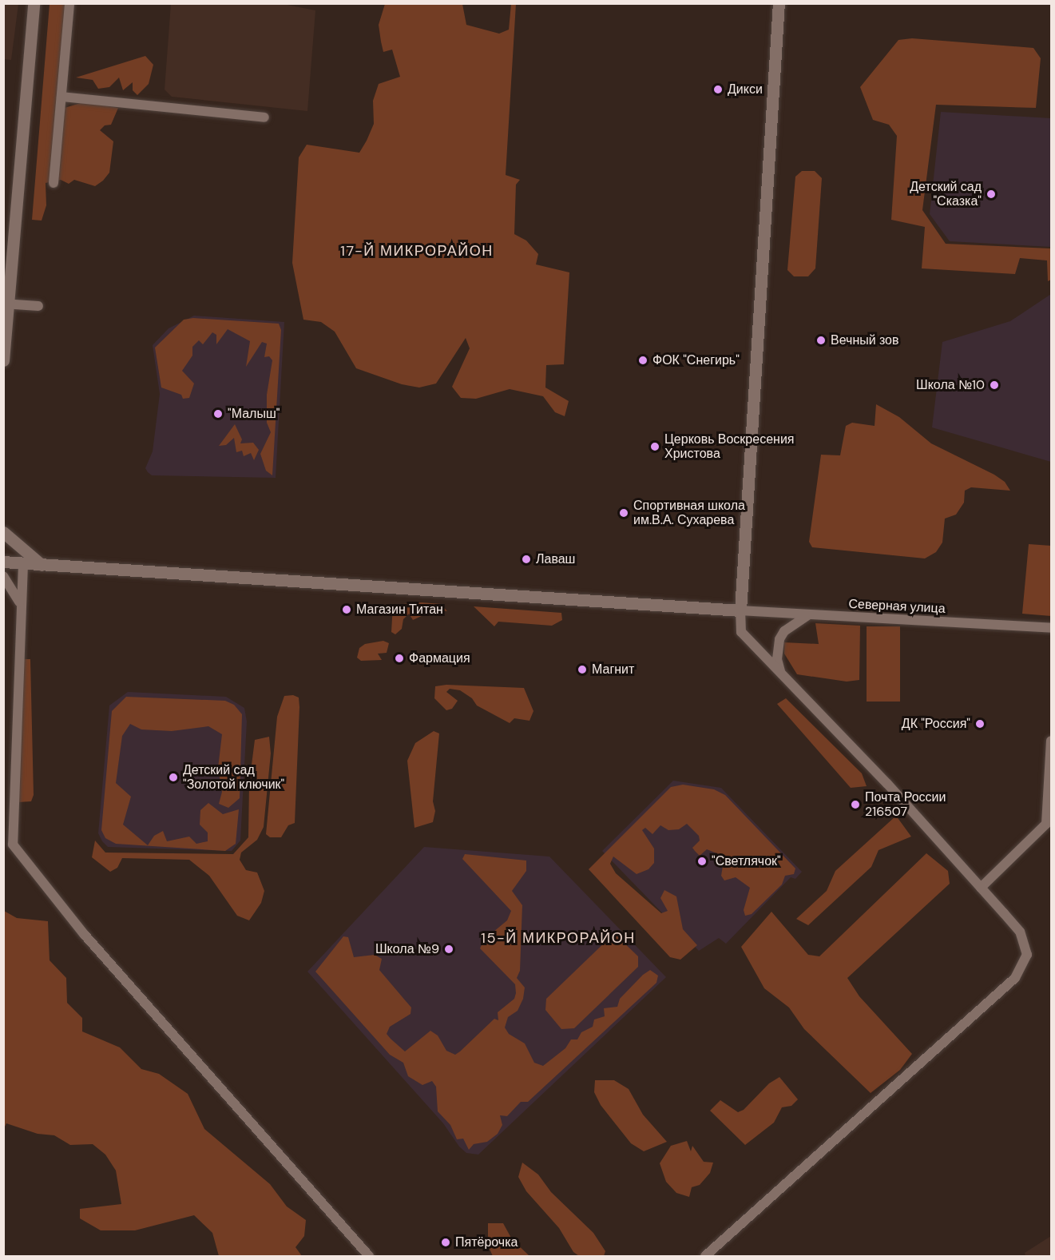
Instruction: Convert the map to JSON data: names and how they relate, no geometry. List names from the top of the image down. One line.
{"streets":{"street":["Северная улица"]},"districts":["17-Й МИКРОРАЙОН","15-Й МИКРОРАЙОН"],"places":["Дикси","Детский сад \"Сказка\"","Вечный зов","ФОК \"Снегирь\"","Школа №10","\"Малыш\"","Церковь Воскресения Христова","Спортивная школа им.В.А. Сухарева","Лаваш","Магазин Титан","Фармация","Магнит","ДК \"Россия\"","Детский сад \"Золотой ключик\"","Почта России 216507","\"Светлячок\"","Школа №9","Пятёрочка"]}
